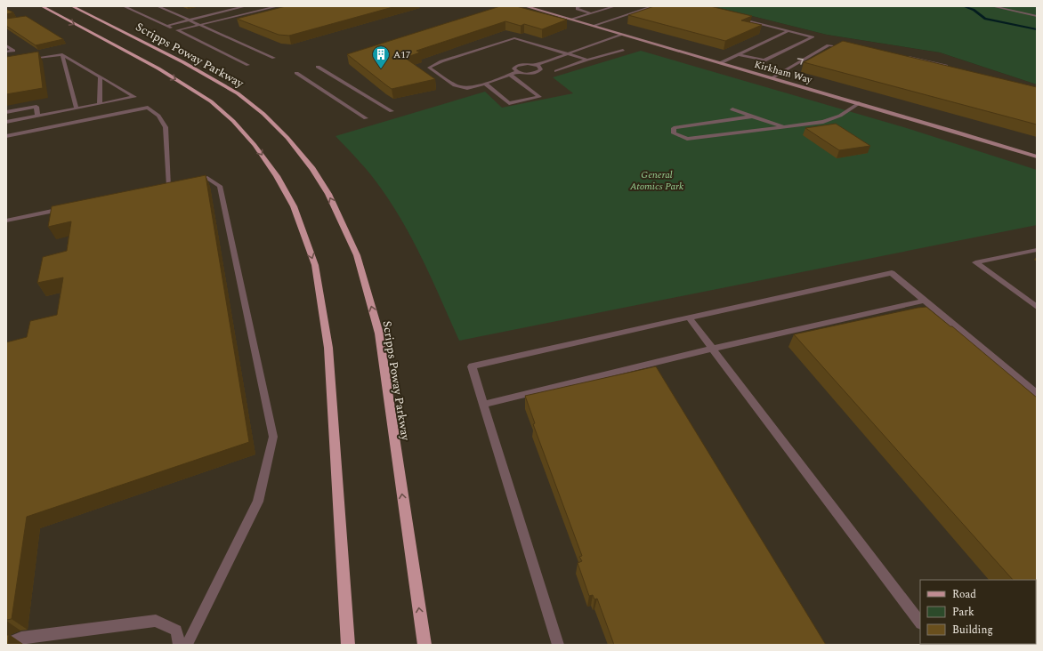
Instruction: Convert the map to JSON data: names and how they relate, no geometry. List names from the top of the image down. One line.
{"streets":{"main road":["Scripps Poway Parkway","Kirkham Way"]},"parks":["General Atomics Park"],"places":{"building":["A17"]},"legend":["Road","Park","Building"]}
